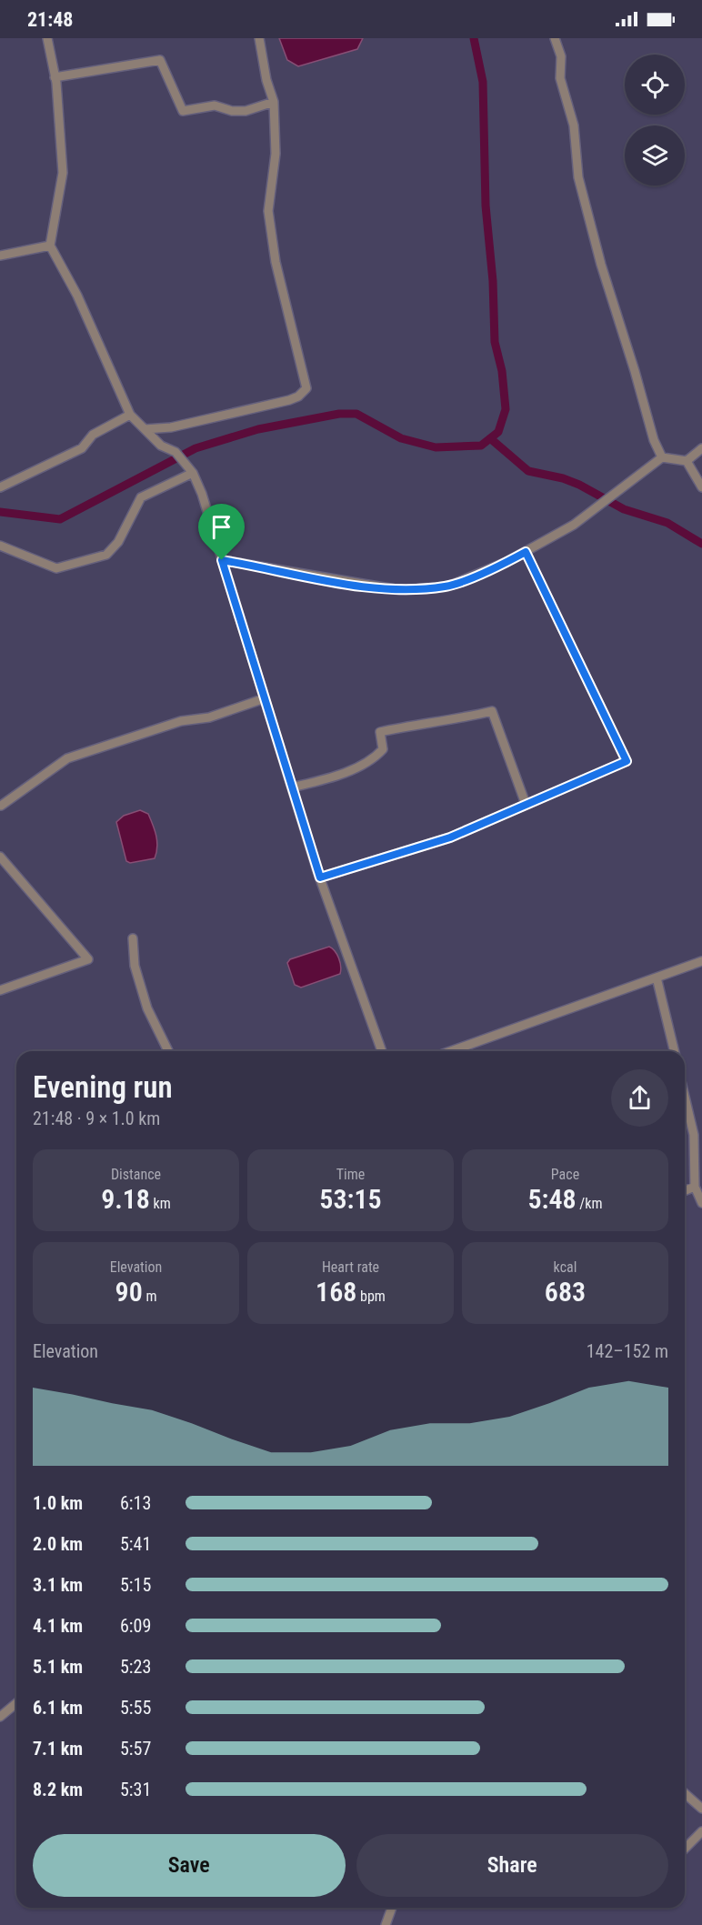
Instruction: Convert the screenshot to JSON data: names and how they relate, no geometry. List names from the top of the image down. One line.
{"page":{"status":"21:48","heading":["Evening run","21:48 · 9 × 1.0 km"],"stats":[["Distance","9.18 km"],["Time","53:15"],["Pace","5:48 /km"],["Elevation","90 m"],["Heart rate","168 bpm"],["kcal","683"]],"chart":["Elevation","142–152 m"],"list":[{"name":"1.0 km","note":"6:13"},{"name":"2.0 km","note":"5:41"},{"name":"3.1 km","note":"5:15"},{"name":"4.1 km","note":"6:09"},{"name":"5.1 km","note":"5:23"},{"name":"6.1 km","note":"5:55"},{"name":"7.1 km","note":"5:57"},{"name":"8.2 km","note":"5:31"}],"buttons":["Save","Share"]}}
